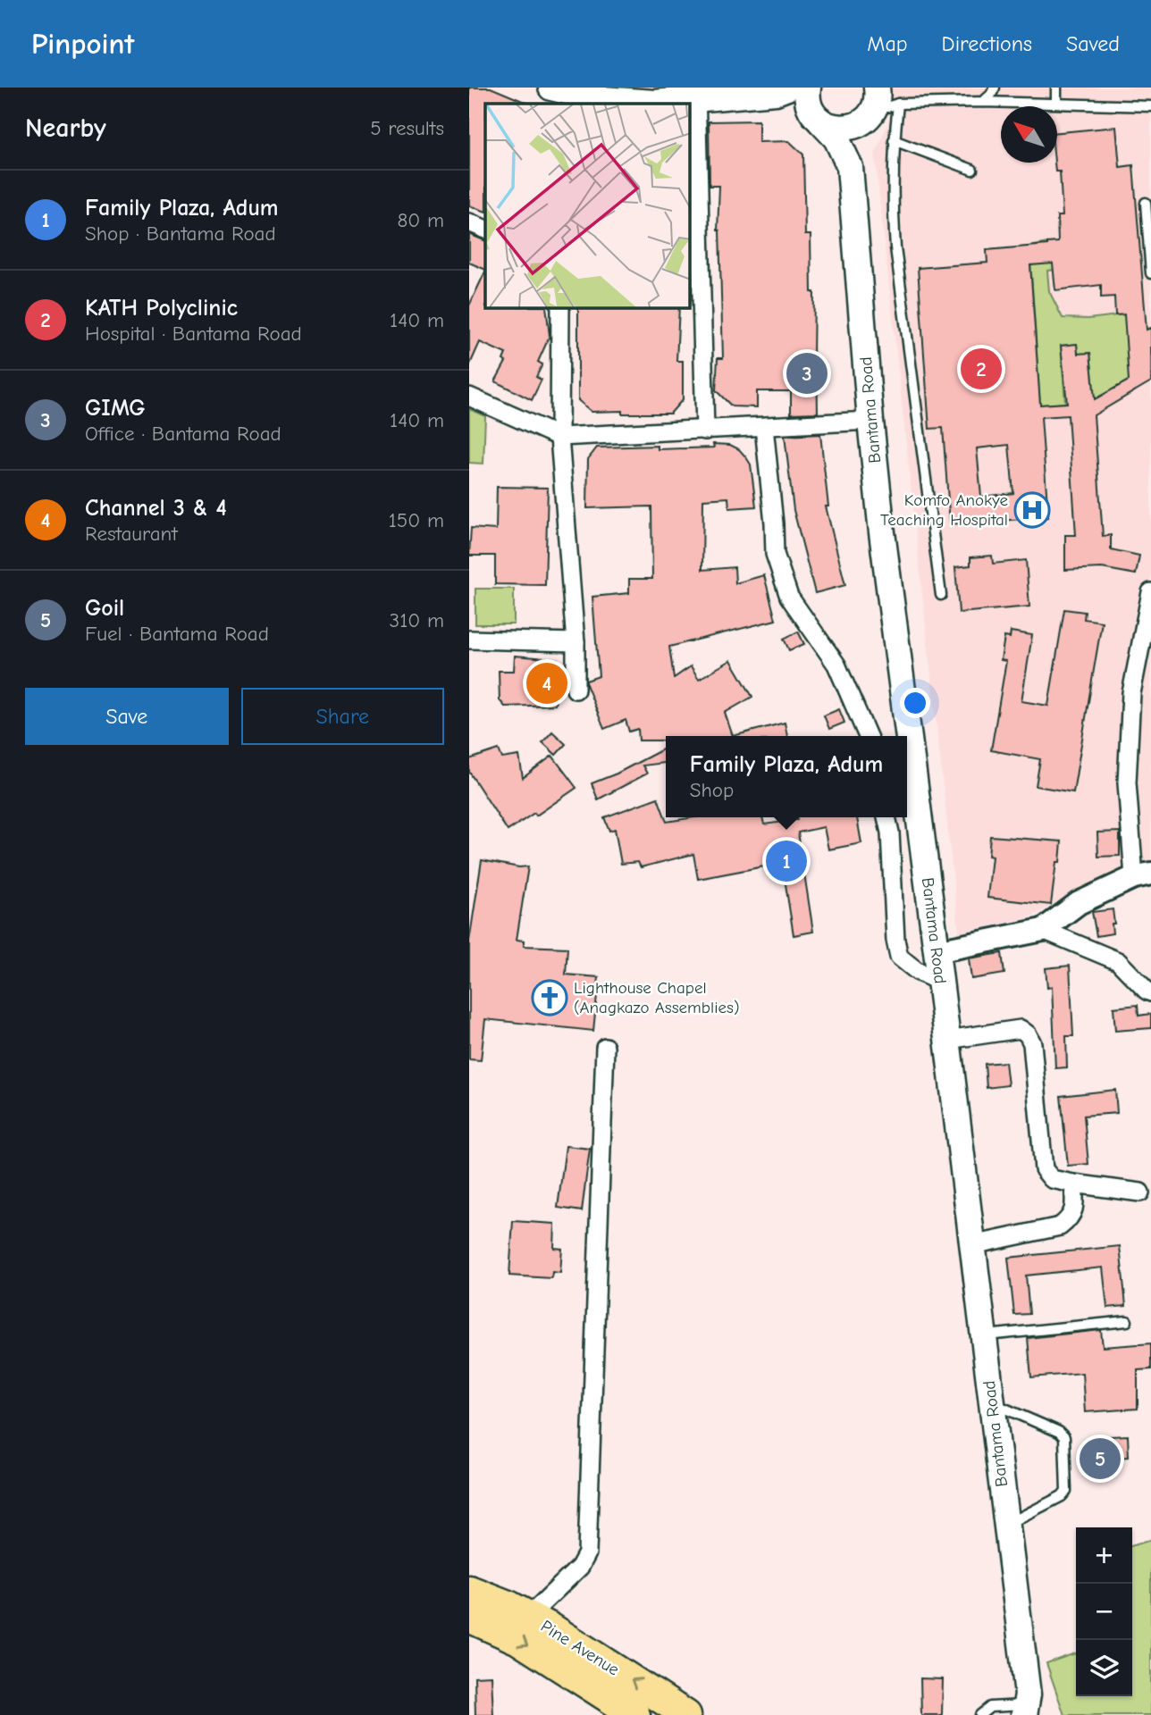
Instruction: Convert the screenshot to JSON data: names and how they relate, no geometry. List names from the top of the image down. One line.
{"streets":{"main road":["Bantama Road","Pine Avenue"]},"places":{"hospital":["Komfo Anokye Teaching Hospital"],"church":["Lighthouse Chapel (Anagkazo Assemblies)"]},"north":"top left","page":{"header":"Pinpoint","nav":["Map","Directions","Saved"],"heading":["Nearby","5 results"],"list":[{"mark":"1","name":"Family Plaza, Adum","note":"Shop · Bantama Road","value":"80 m"},{"mark":"2","name":"KATH Polyclinic","note":"Hospital · Bantama Road","value":"140 m"},{"mark":"3","name":"GIMG","note":"Office · Bantama Road","value":"140 m"},{"mark":"4","name":"Channel 3 & 4","note":"Restaurant","value":"150 m"},{"mark":"5","name":"Goil","note":"Fuel · Bantama Road","value":"310 m"}],"pins":["2","3","4","1","5"],"buttons":["Save","Share"],"popup":["Family Plaza, Adum","Shop"],"map_buttons":["+","−"]}}
